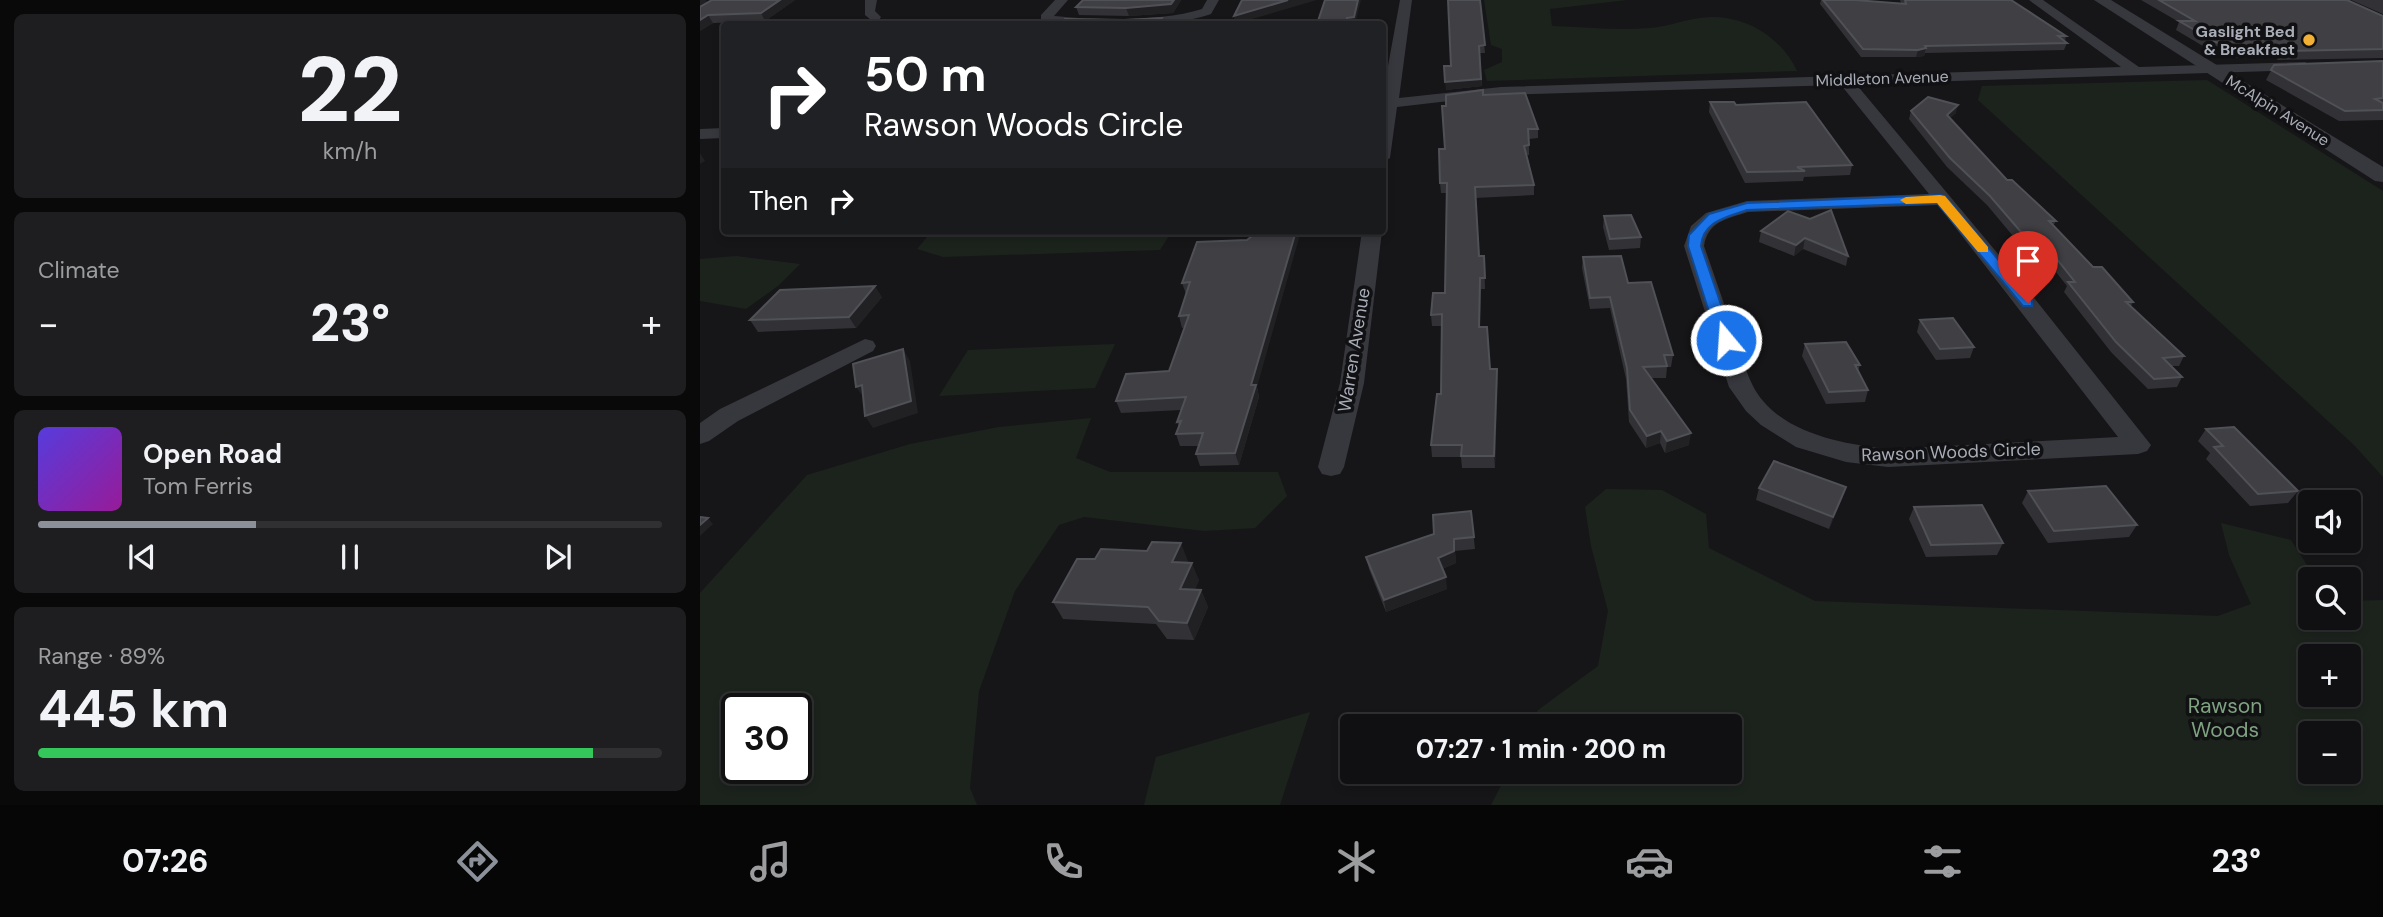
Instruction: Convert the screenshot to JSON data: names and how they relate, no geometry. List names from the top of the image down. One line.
{"streets":{"street":["Middleton Avenue","McAlpin Avenue","Warren Avenue","Rawson Woods Circle"]},"crossings":[["Middleton Avenue","McAlpin Avenue"]],"parks":["Rawson Woods"],"places":["Gaslight Bed & Breakfast"],"page":{"tile":[["22","km/h"],"Climate",["Range · 89%","445 km"]],"turn":["50 m","Rawson Woods Circle"],"then":"Then","heat":["−","23°","+"],"song":["Open Road","Tom Ferris"],"map_buttons":["+","−"],"limit":"30","trip":"07:27 · 1 min · 200 m","tabs":["07:26","23°"]}}
